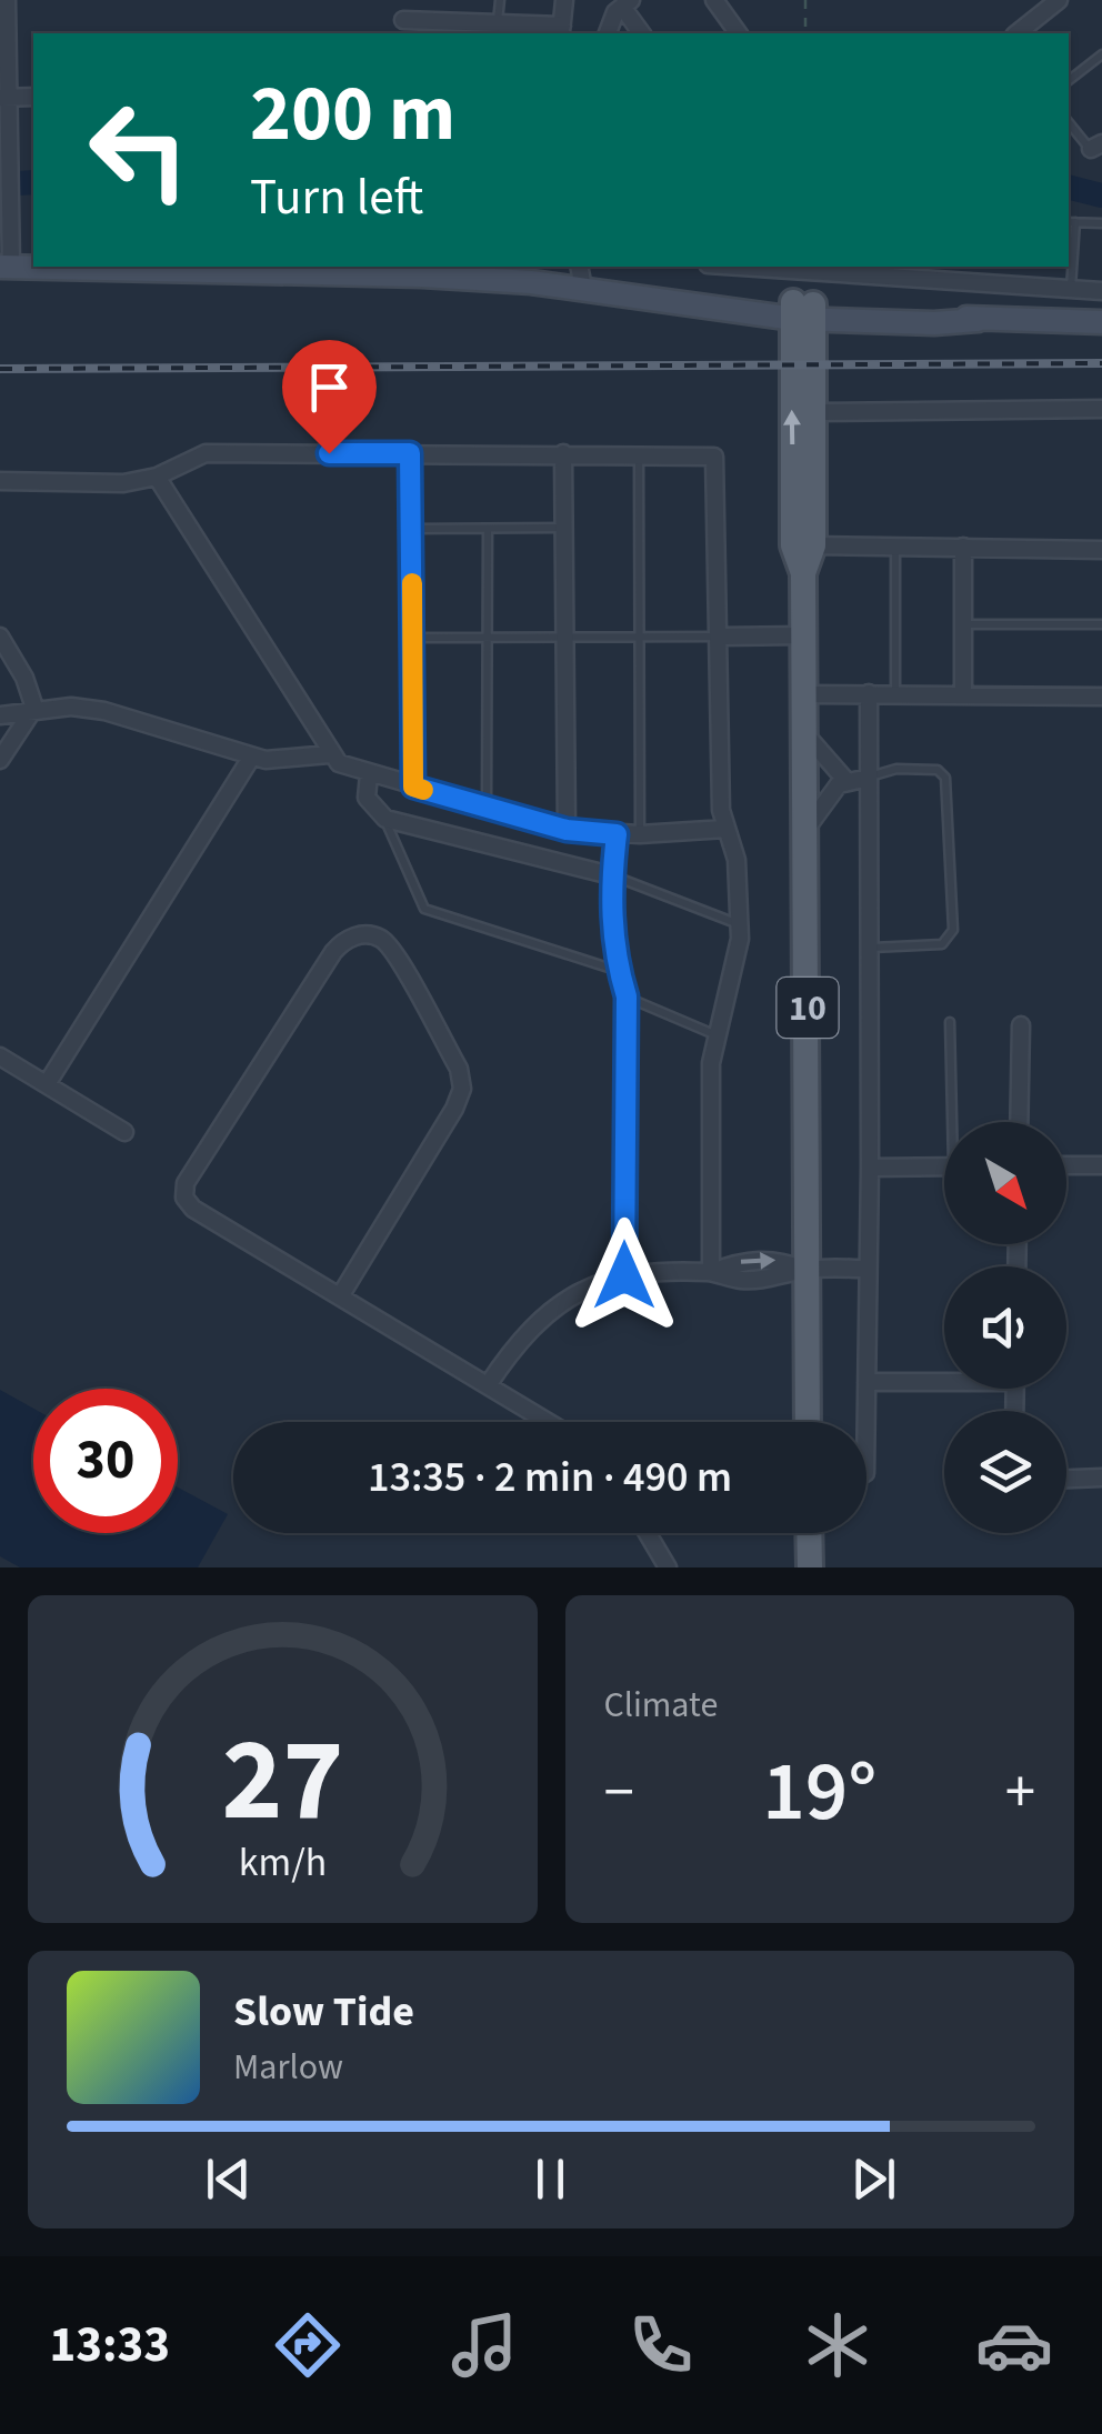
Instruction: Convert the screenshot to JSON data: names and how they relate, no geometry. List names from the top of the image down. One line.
{"streets":{"main road":["10"]},"north":"bottom right","page":{"turn":["200 m","Turn left"],"limit":"30","trip":"13:35 · 2 min · 490 m","tile":"Climate","heat":["−","19°","+"],"song":["Slow Tide","Marlow"],"tabs":"13:33","gauge":["27","km/h"]}}
